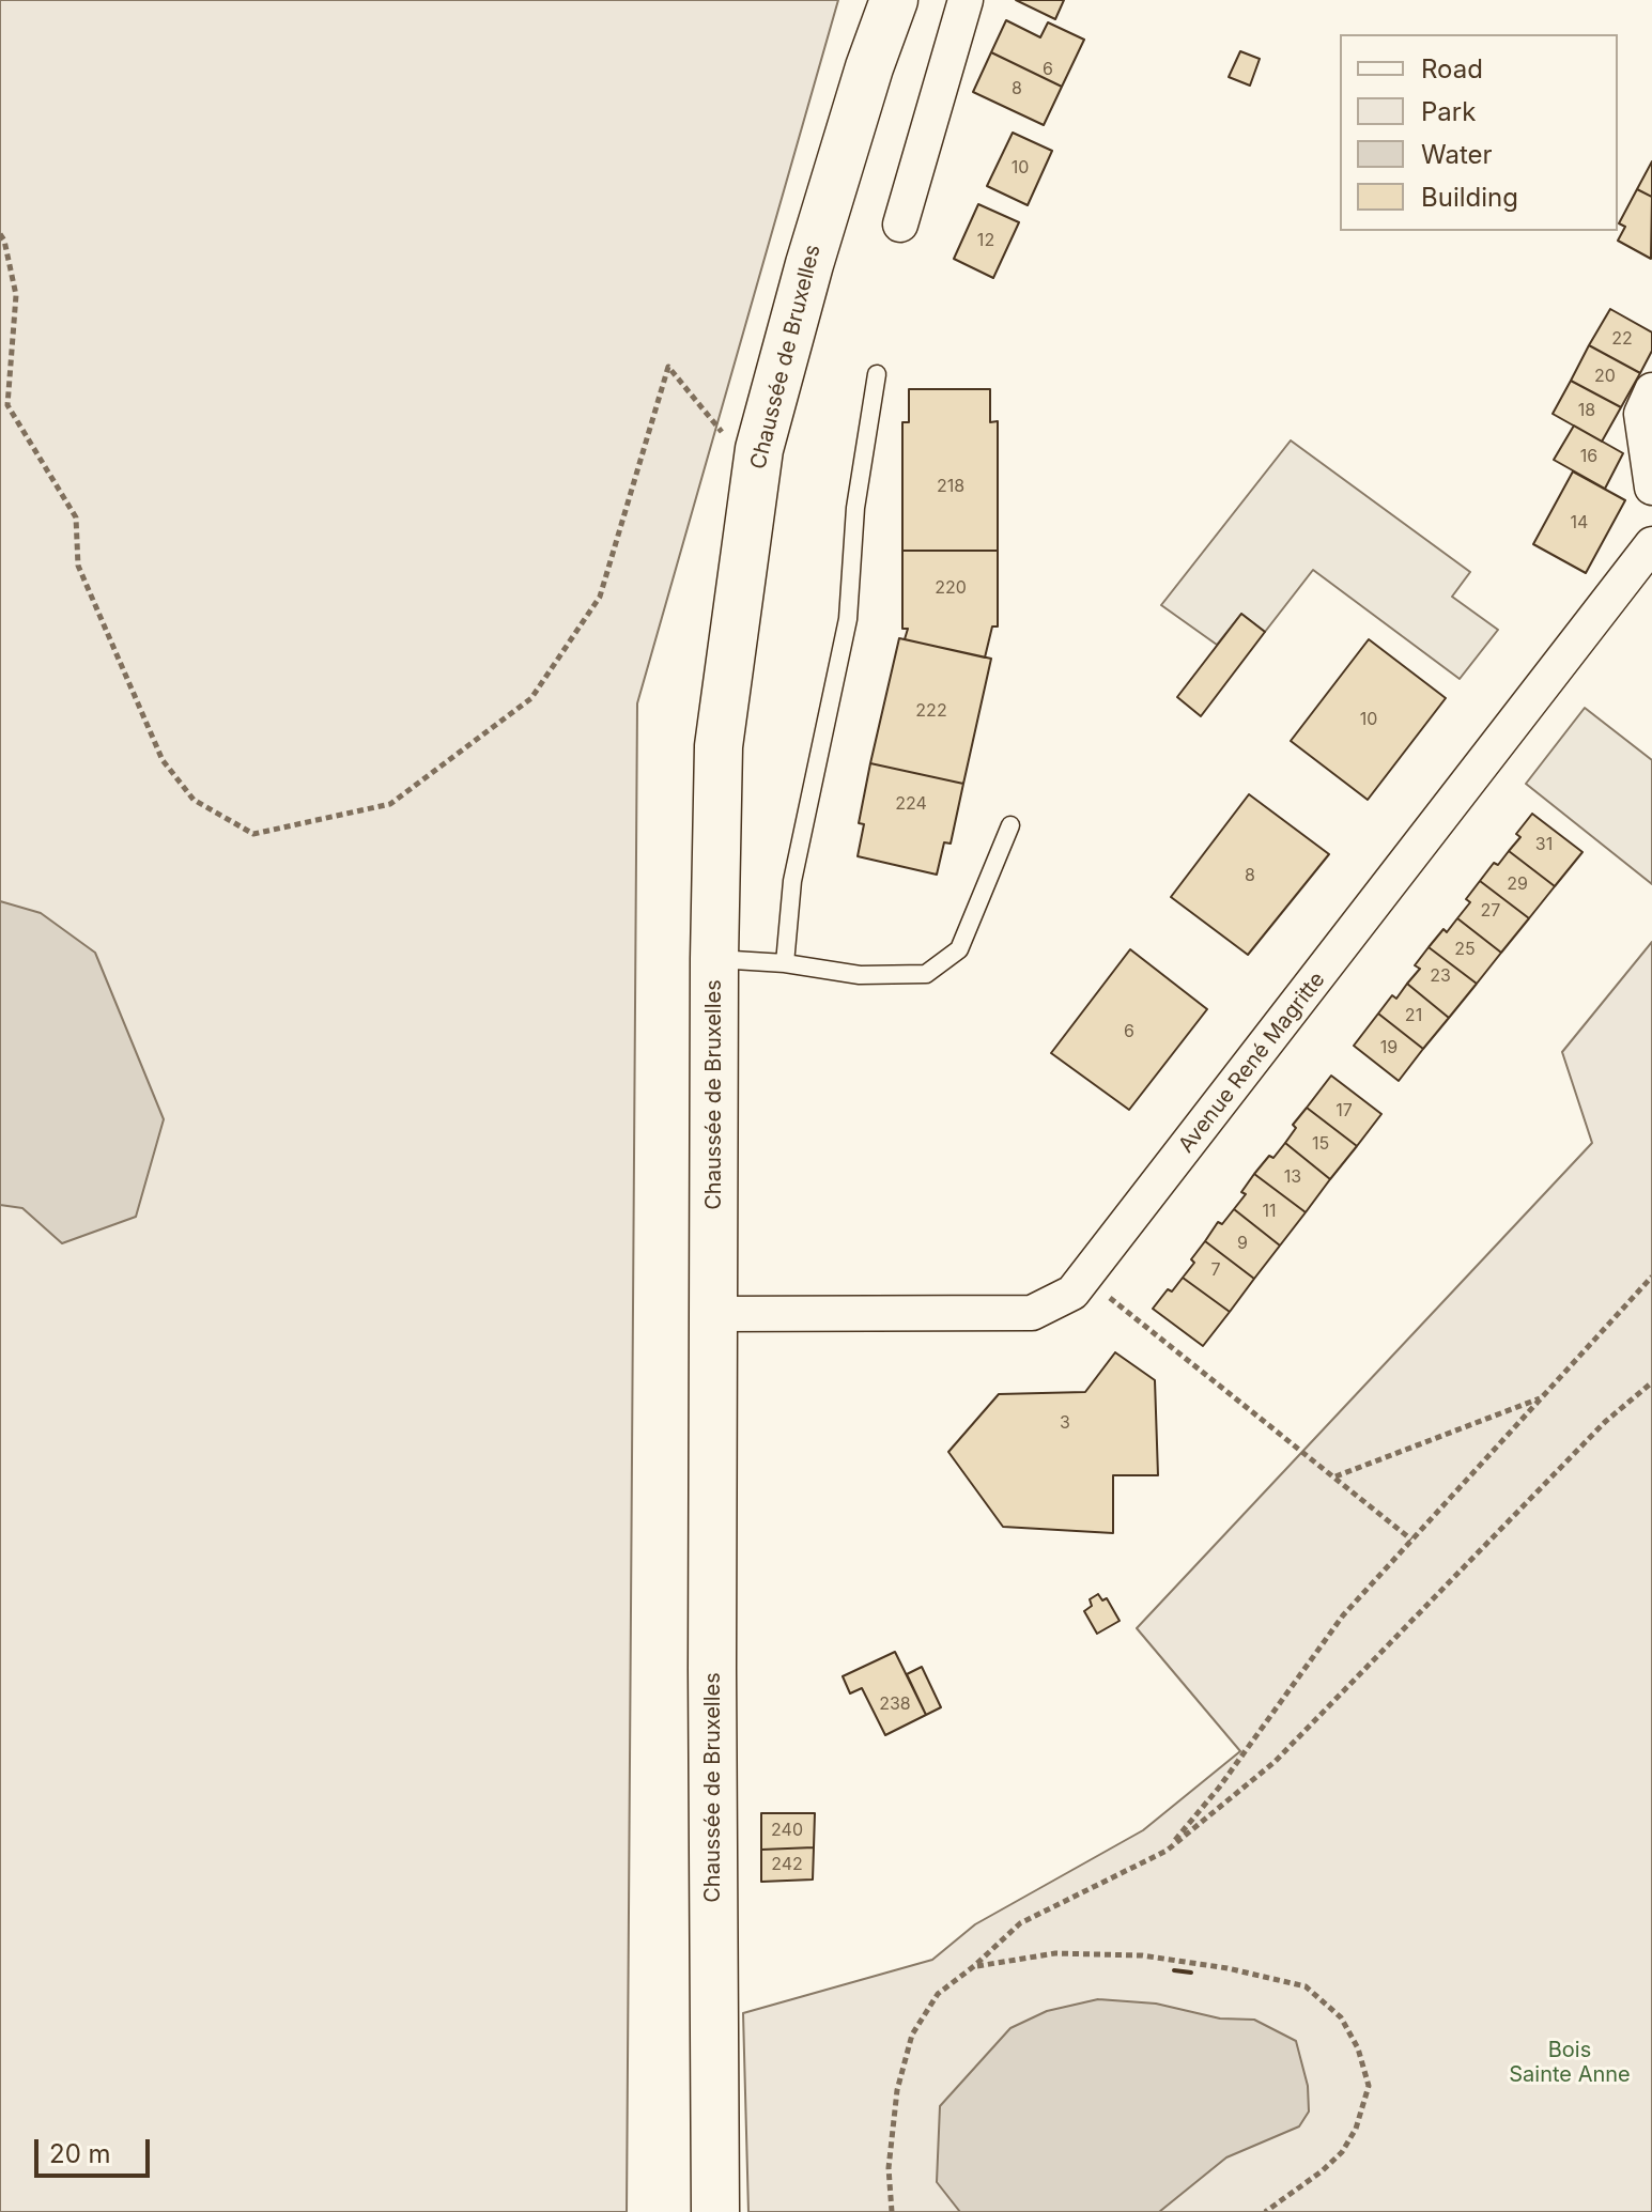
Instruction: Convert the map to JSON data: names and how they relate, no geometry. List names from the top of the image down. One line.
{"streets":{"main road":["Chaussée de Bruxelles"],"street":["Avenue René Magritte"]},"crossings":[["Chaussée de Bruxelles","Avenue René Magritte"]],"parks":["Bois Sainte Anne"],"house_numbers":["6","8","10","12","22","20","18","16","218","14","220","222","10","224","31","8","29","27","25","23","21","6","19","17","15","13","11","9","7","3","238","240","242"],"legend":["Road","Park","Water","Building"],"scale_bar":"20 m"}
